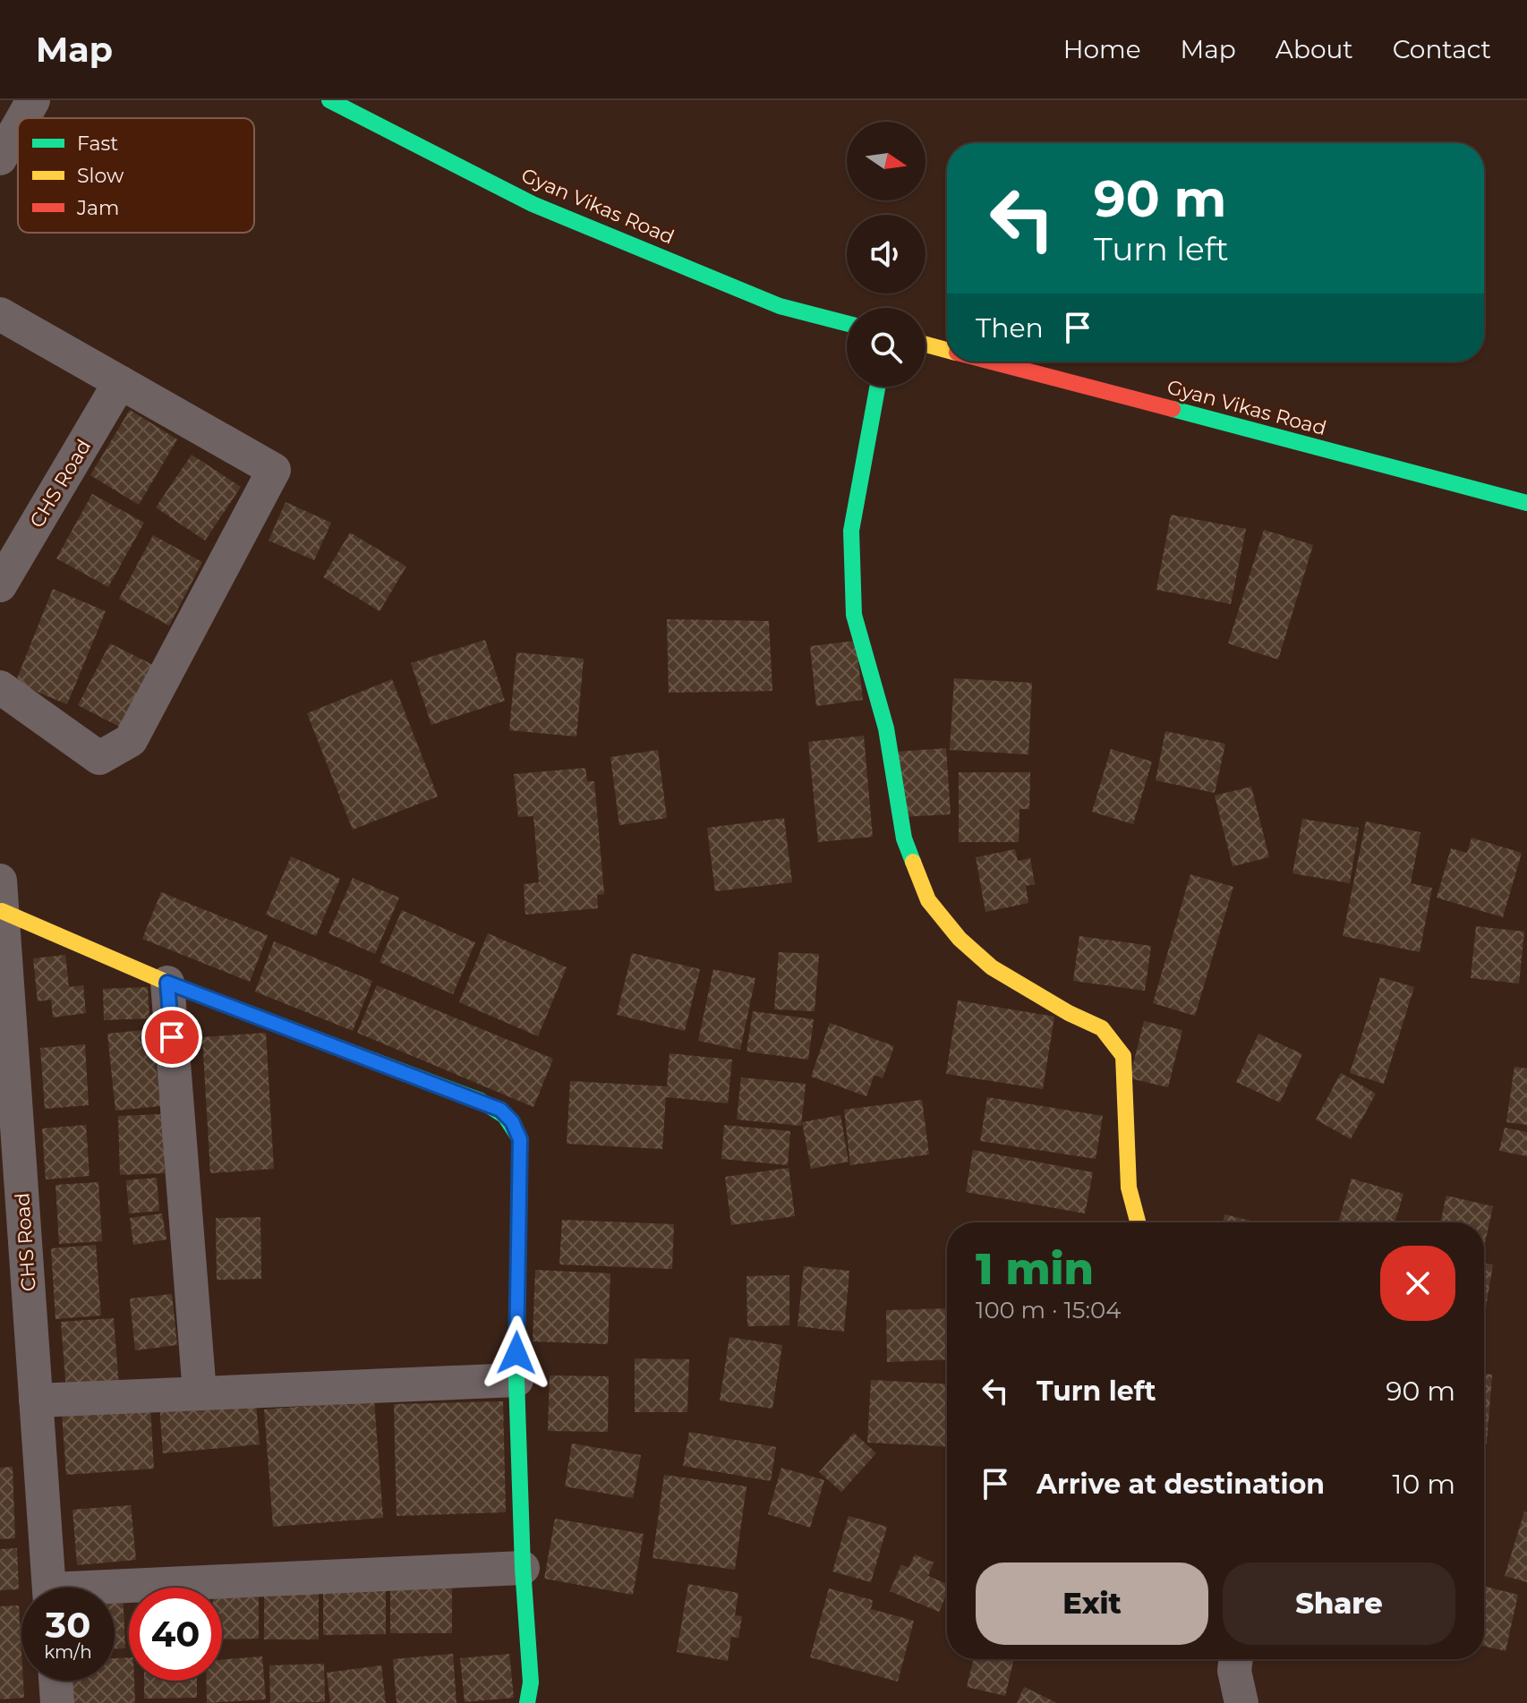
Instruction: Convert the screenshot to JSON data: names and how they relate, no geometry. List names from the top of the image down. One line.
{"streets":{"street":["Gyan Vikas Road","CHS Road"]},"legend":["Fast","Slow","Jam"],"north":"right","page":{"header":"Map","nav":["Home","Map","About","Contact"],"turn":["90 m","Turn left"],"then":"Then","heading":["1 min","100 m · 15:04"],"list":[{"name":"Turn left","value":"90 m"},{"name":"Arrive at destination","value":"10 m"}],"buttons":["Exit","Share"],"speed":"30 km/h","limit":"40"}}
